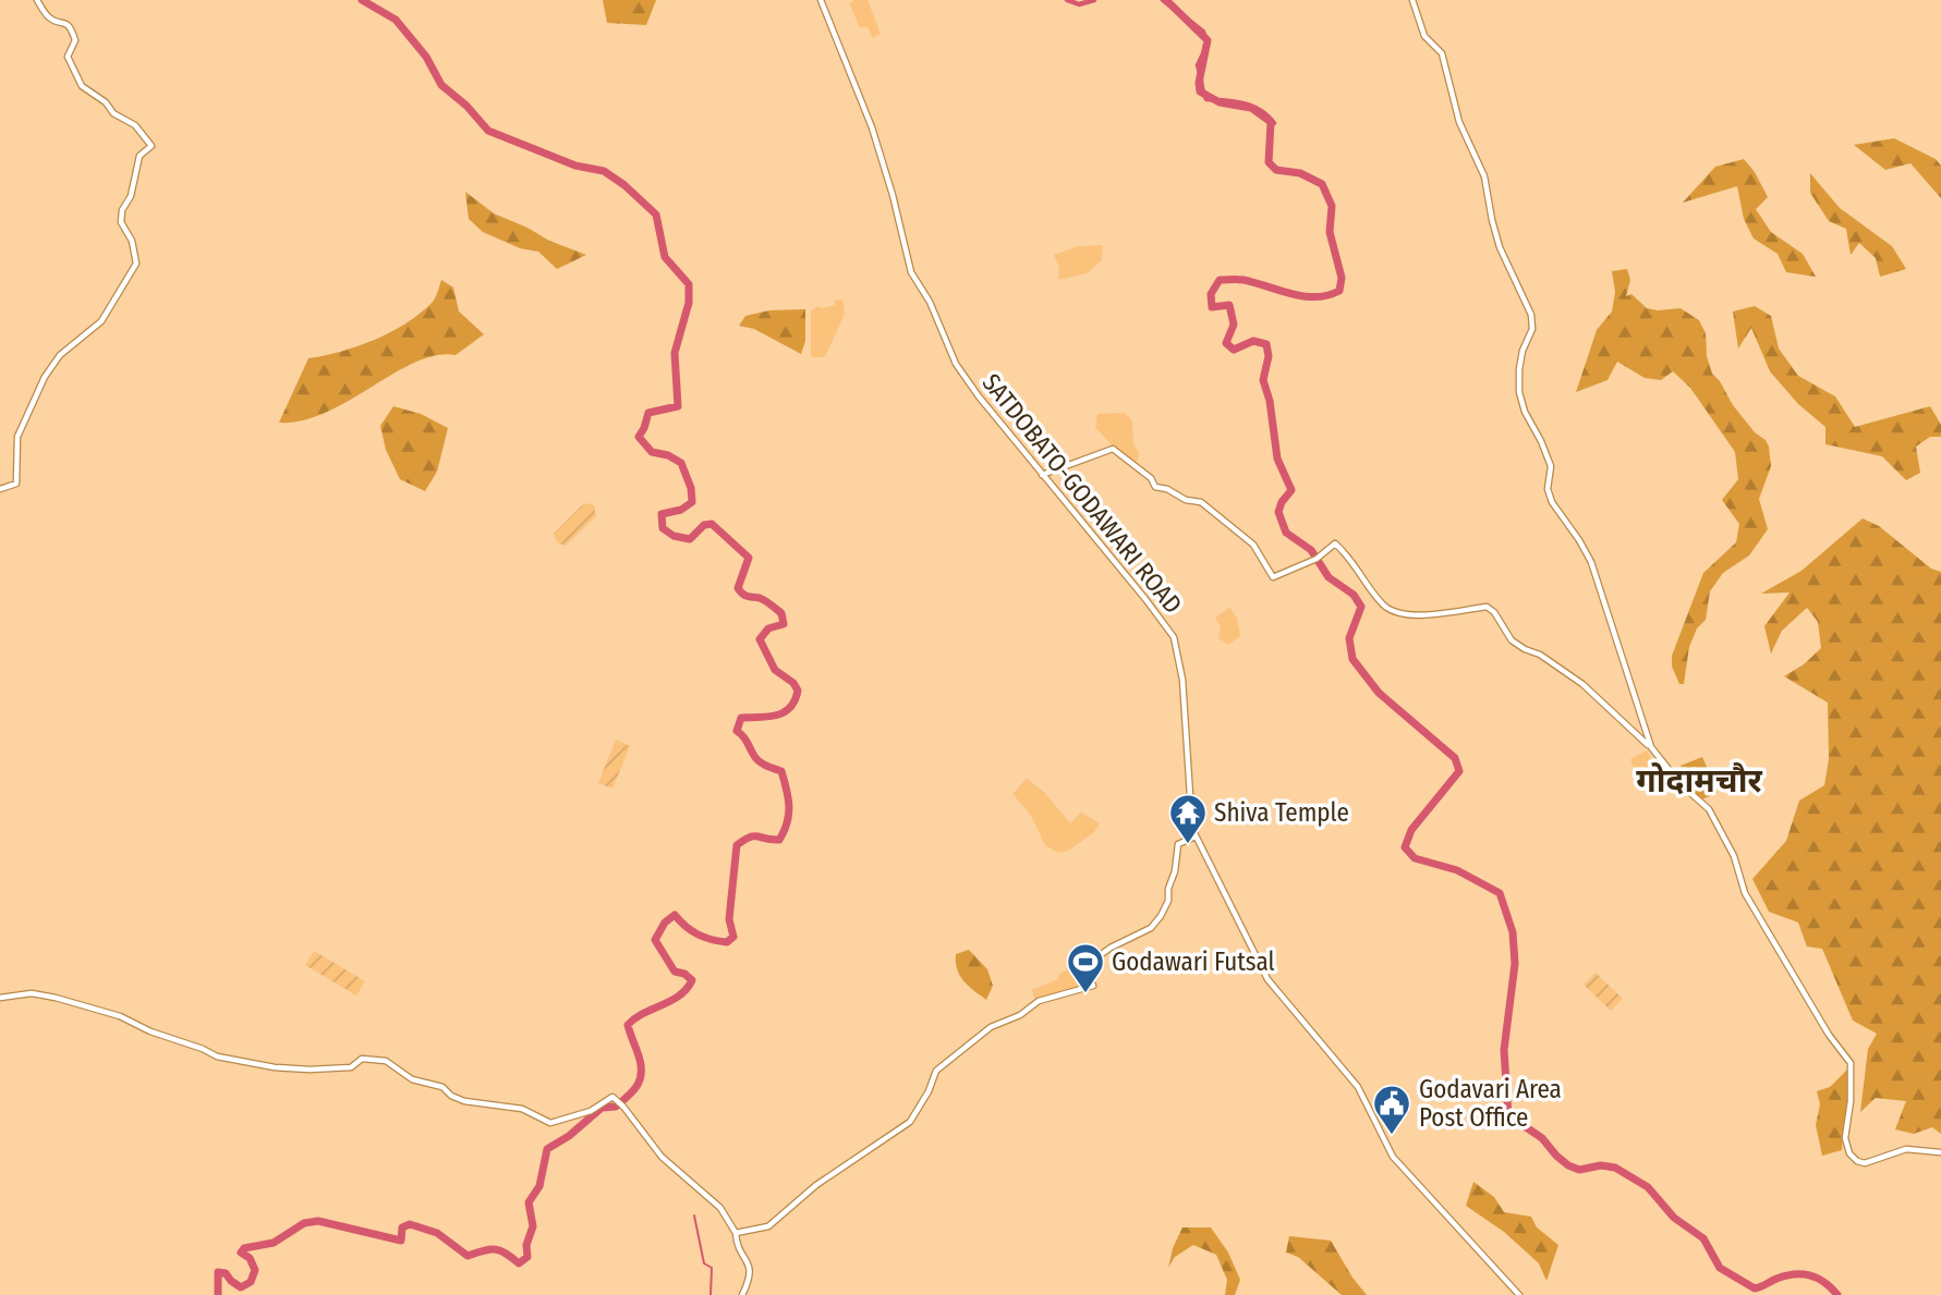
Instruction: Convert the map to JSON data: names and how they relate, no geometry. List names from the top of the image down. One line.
{"streets":{"street":["SATDOBATO-GODAWARI ROAD"]},"districts":["गोदामचौर"],"places":{"temple":["Shiva Temple"],"sports":["Godawari Futsal"],"public building":["Godavari Area Post Office"]}}
